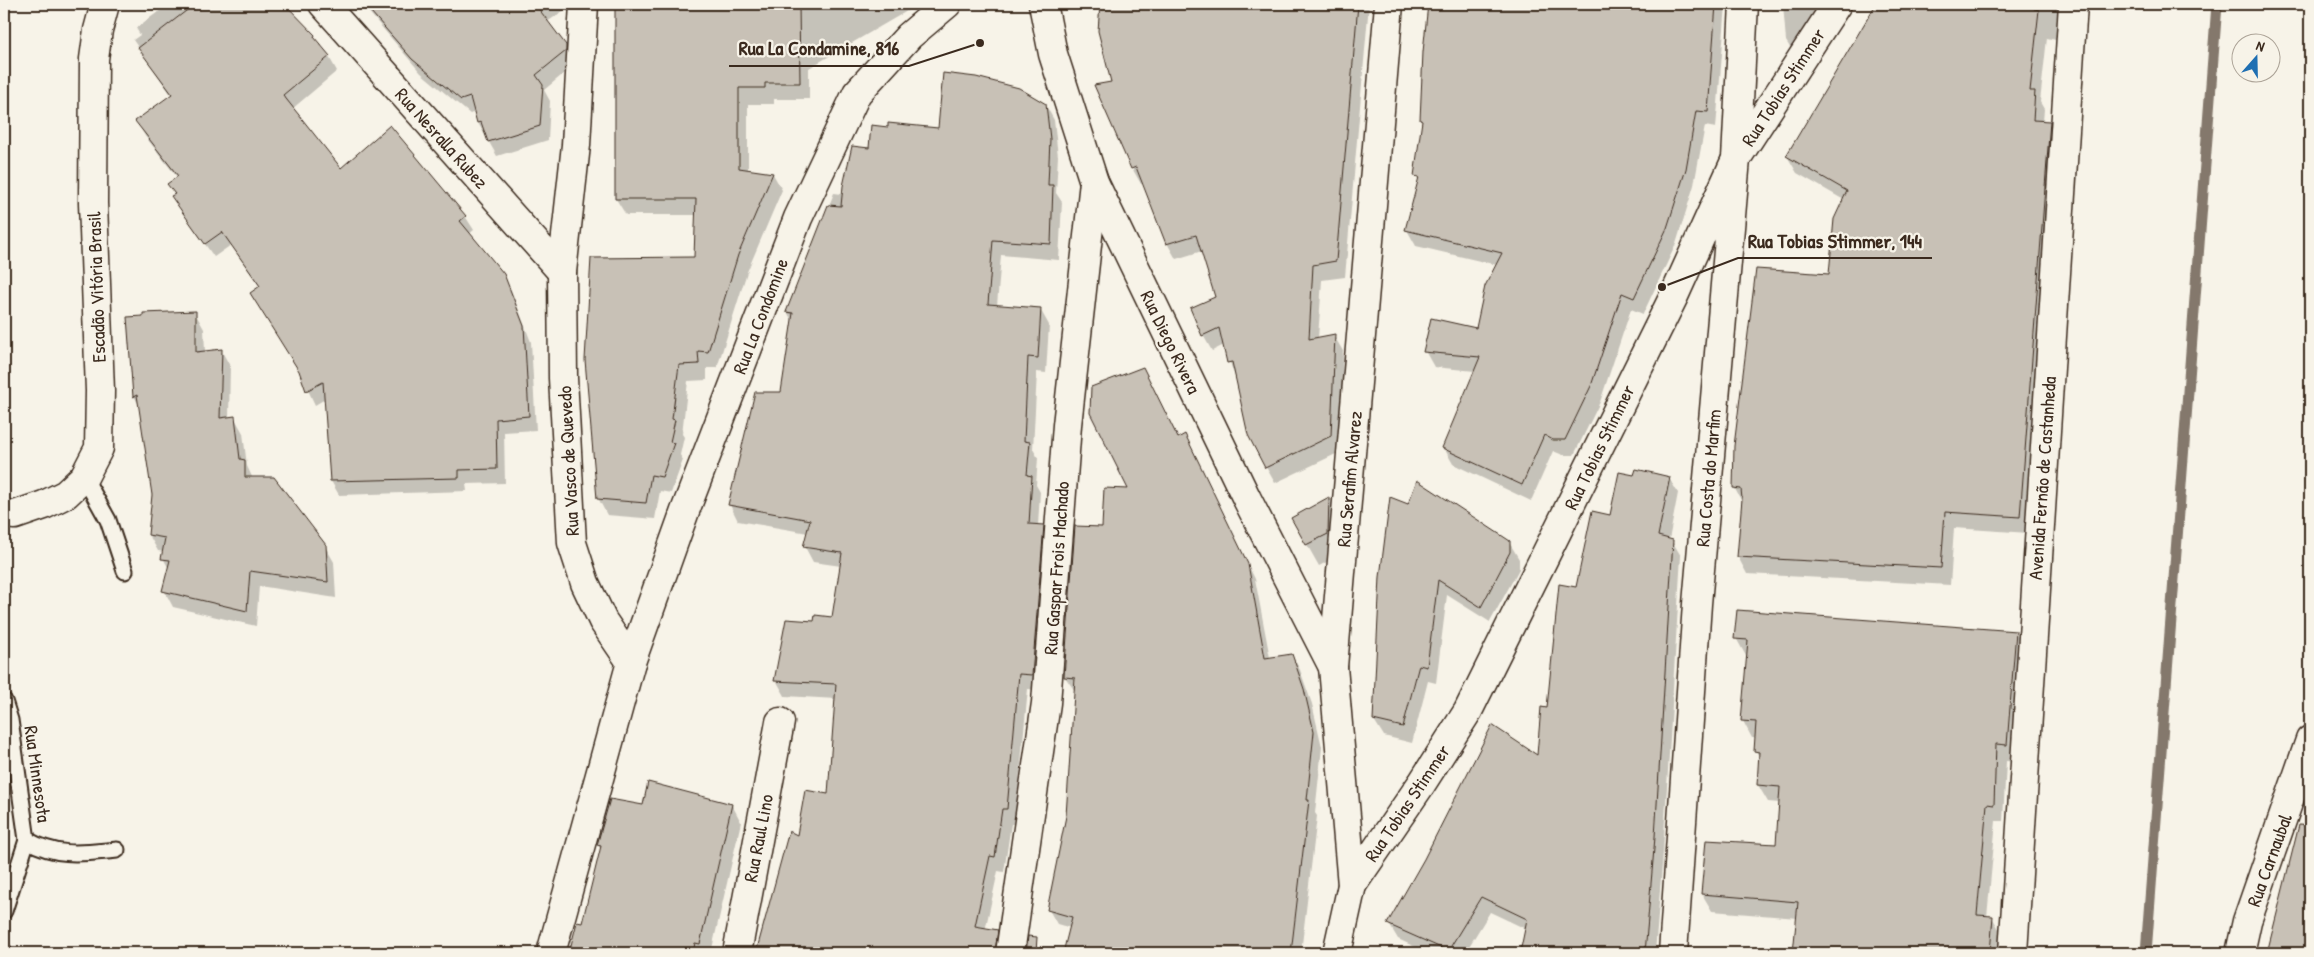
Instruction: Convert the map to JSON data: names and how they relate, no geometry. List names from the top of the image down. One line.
{"streets":{"street":["Rua Tobias Stimmer","Rua Nesralla Rubez","Escadão Vitória Brasil","Rua La Condomine","Rua Diego Rivera","Rua Vasco de Quevedo","Rua Costa do Marfim","Avenida Fernão de Castanheda","Rua Serafim Alvarez","Rua Gaspar Frois Machado","Rua Raul Lino","Rua Carnaubal"],"lane":["Rua Minnesota"]},"crossings":[["Rua Tobias Stimmer","Rua Costa do Marfim"],["Rua Tobias Stimmer","Rua Serafim Alvarez"],["Rua Nesralla Rubez","Rua Vasco de Quevedo"],["Rua La Condomine","Rua Vasco de Quevedo"],["Rua Diego Rivera","Rua Serafim Alvarez"],["Rua Diego Rivera","Rua Gaspar Frois Machado"]],"places":["Rua La Condamine, 816","Rua Tobias Stimmer, 144"],"north":"top"}
